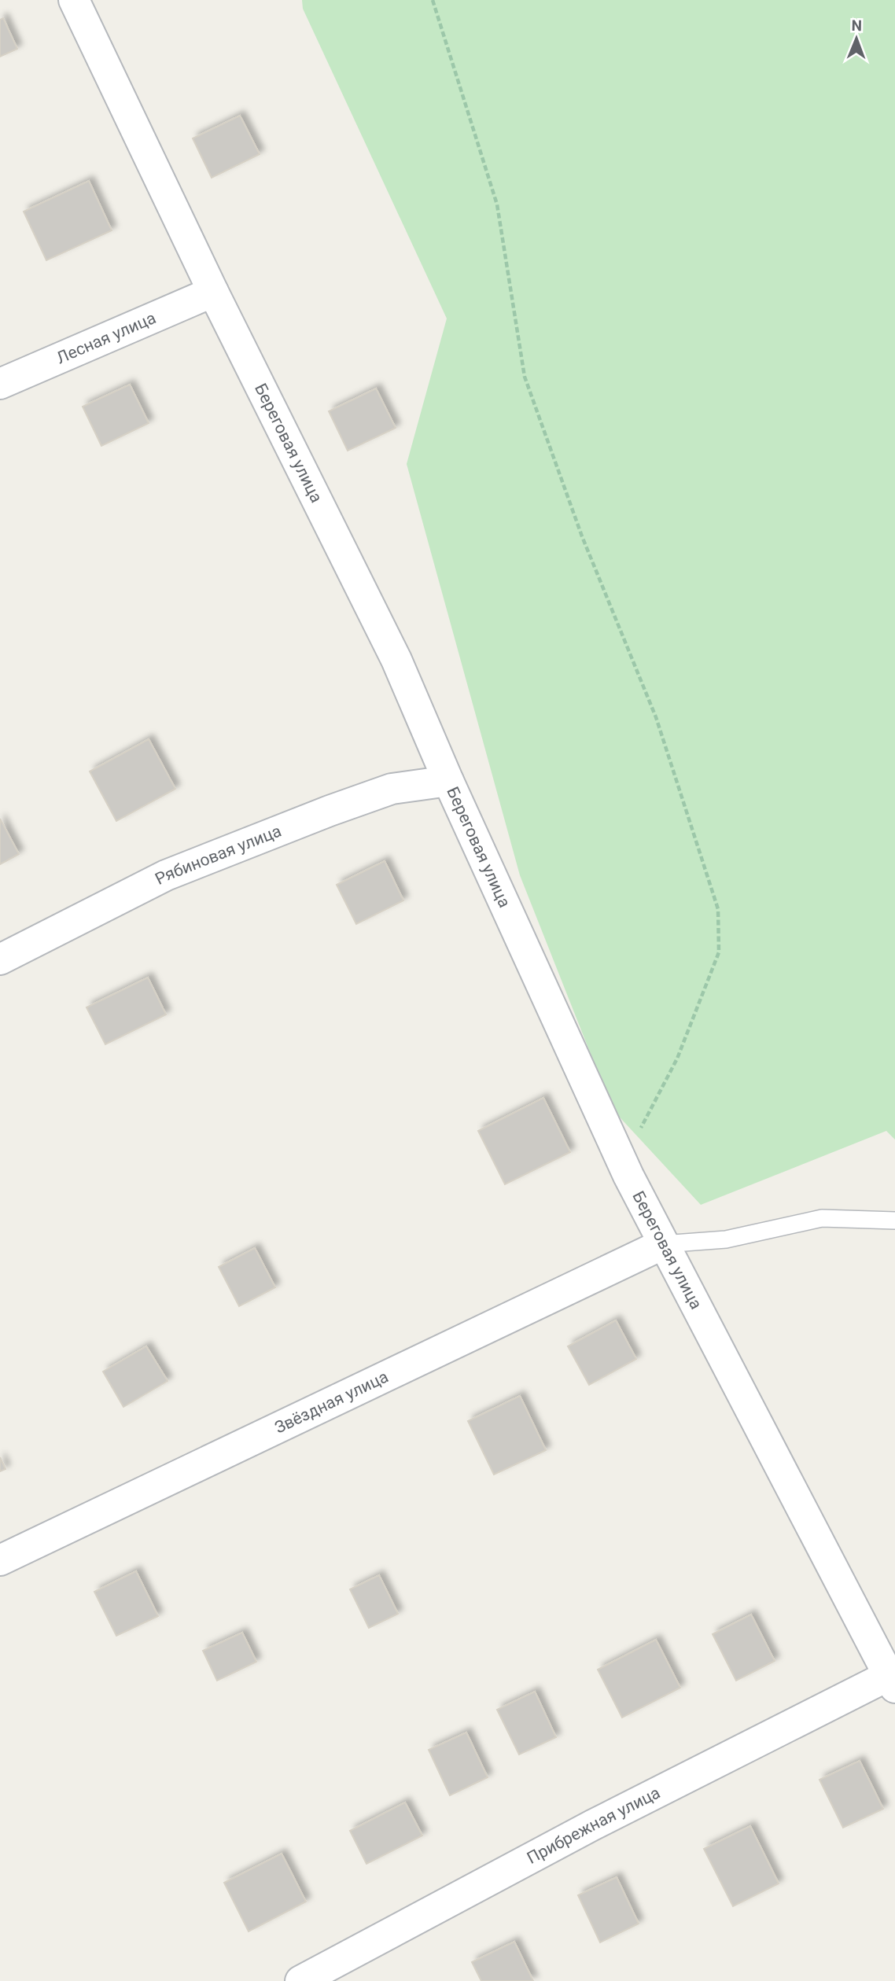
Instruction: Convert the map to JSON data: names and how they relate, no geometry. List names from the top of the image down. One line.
{"streets":{"street":["Лесная улица","Береговая улица","Рябиновая улица","Звёздная улица","Прибрежная улица"]},"crossings":[["Лесная улица","Береговая улица"],["Береговая улица","Рябиновая улица"],["Береговая улица","Звёздная улица"],["Береговая улица","Прибрежная улица"]],"north":"top"}
